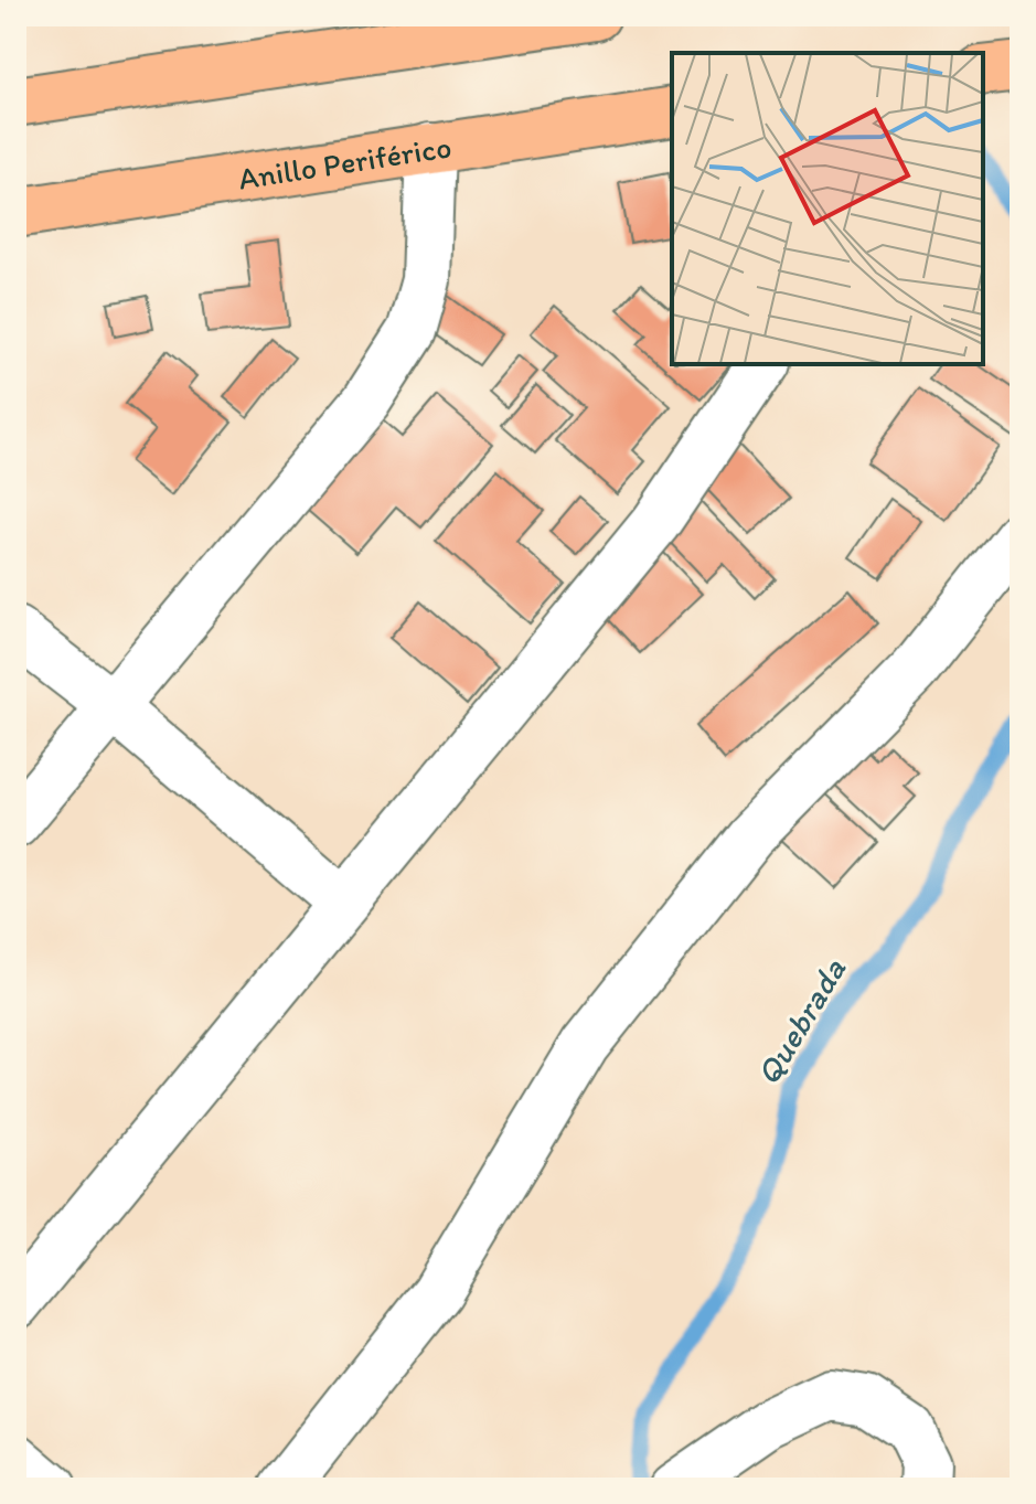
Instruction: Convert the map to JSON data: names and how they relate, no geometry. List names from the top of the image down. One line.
{"streets":{"highway":["Anillo Periférico"]},"water":["Quebrada"]}
